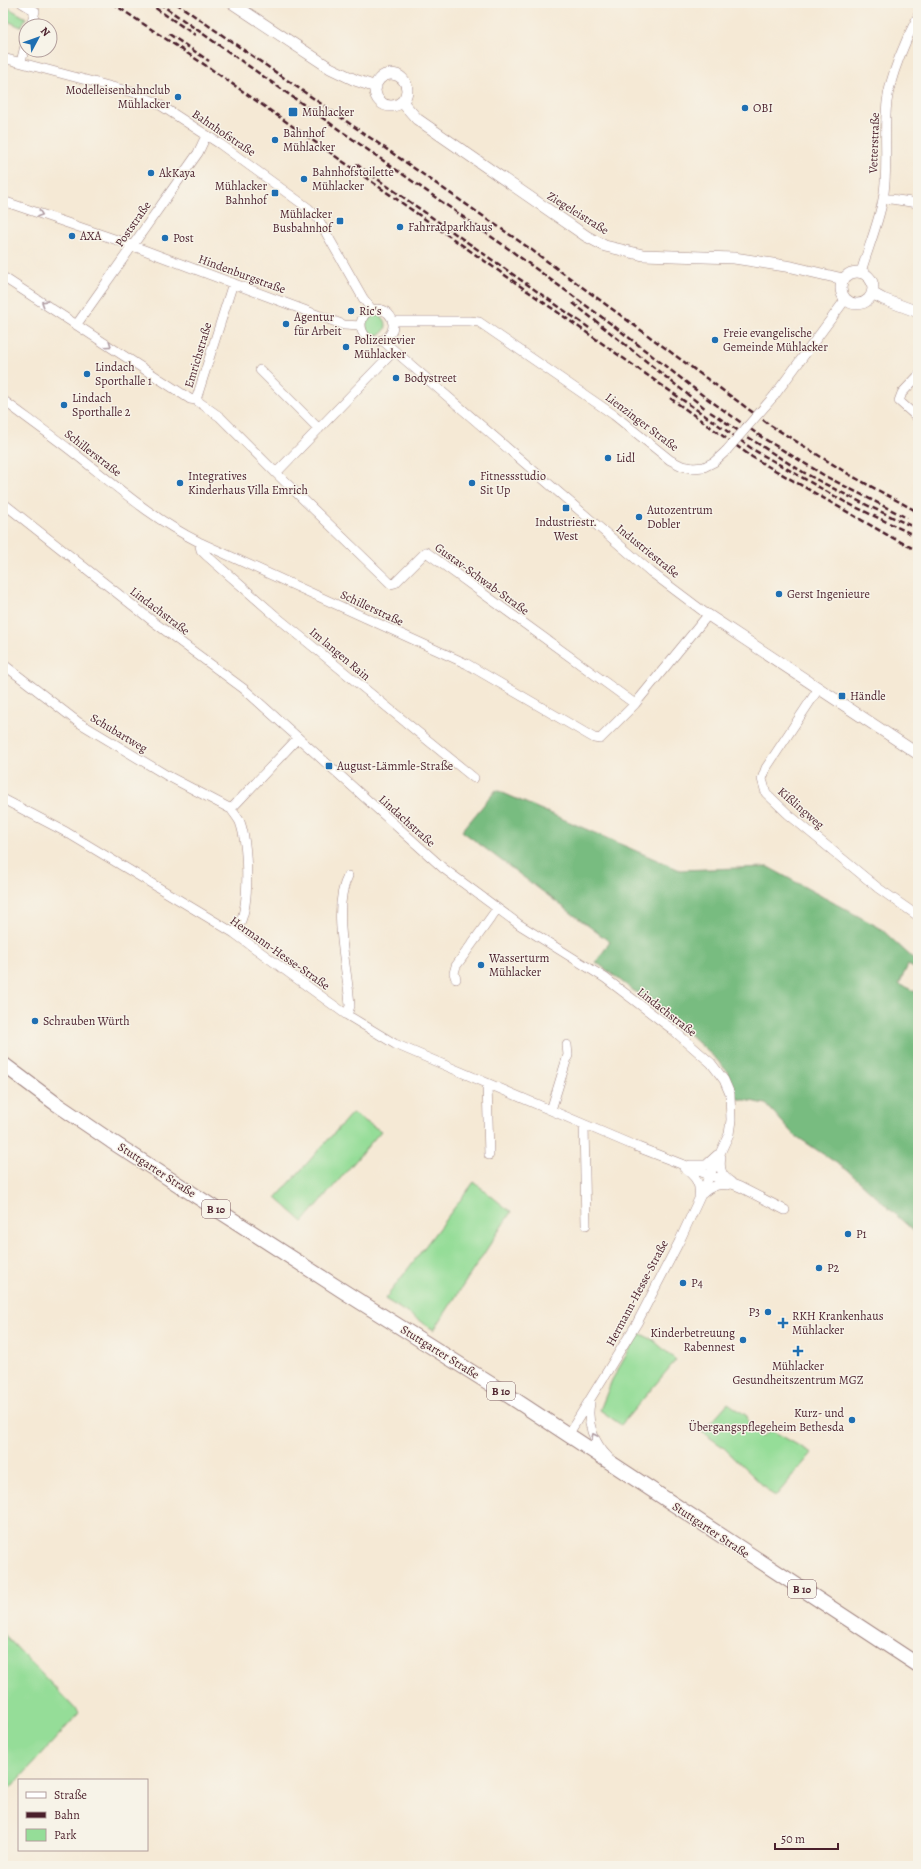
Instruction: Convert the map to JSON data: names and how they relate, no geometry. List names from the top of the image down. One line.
{"streets":{"main road":["Stuttgarter Straße","B 10"],"street":["Bahnhofstraße","Vetterstraße","Ziegeleistraße","Poststraße","Hindenburgstraße","Emrichstraße","Lienzinger Straße","Schillerstraße","Industriestraße","Gustav-Schwab-Straße","Lindachstraße","Im langen Rain","Schubartweg","Kißlingweg","Hermann-Hesse-Straße"]},"crossings":[["Bahnhofstraße","Poststraße"],["Bahnhofstraße","Hindenburgstraße"],["Bahnhofstraße","Lienzinger Straße"],["Bahnhofstraße","Industriestraße"],["Vetterstraße","Ziegeleistraße"],["Vetterstraße","Lienzinger Straße"],["Ziegeleistraße","Lienzinger Straße"],["Poststraße","Hindenburgstraße"],["Hindenburgstraße","Emrichstraße"],["Hindenburgstraße","Lienzinger Straße"],["Hindenburgstraße","Industriestraße"],["Emrichstraße","Gustav-Schwab-Straße"],["Lienzinger Straße","Industriestraße"],["Schillerstraße","Industriestraße"],["Schillerstraße","Gustav-Schwab-Straße"],["Schillerstraße","Im langen Rain"],["Industriestraße","Kißlingweg"],["Lindachstraße","Hermann-Hesse-Straße"],["Hermann-Hesse-Straße","Stuttgarter Straße"]],"one_way":["Hindenburgstraße"],"places":{"other":["Modelleisenbahnclub Mühlacker","OBI","Bahnhof Mühlacker","AkKaya","Bahnhofstoilette Mühlacker","Fahrradparkhaus","AXA","Post","Ric's","Agentur für Arbeit","Freie evangelische Gemeinde Mühlacker","Polizeirevier Mühlacker","Lindach Sporthalle 1","Bodystreet","Lindach Sporthalle 2","Lidl","Integratives Kinderhaus Villa Emrich","Fitnessstudio Sit Up","Autozentrum Dobler","Gerst Ingenieure","Wasserturm Mühlacker","Schrauben Würth","P1","P2","P4","P3","Kinderbetreuung Rabennest","Kurz- und Übergangspflegeheim Bethesda"],"transit":["Mühlacker","Mühlacker Bahnhof","Mühlacker Busbahnhof","Industriestr. West","Händle","August-Lämmle-Straße"],"health":["RKH Krankenhaus Mühlacker","Mühlacker Gesundheitszentrum MGZ"]},"legend":["Straße","Bahn","Park"],"scale_bar":"50 m","north":"top right"}
